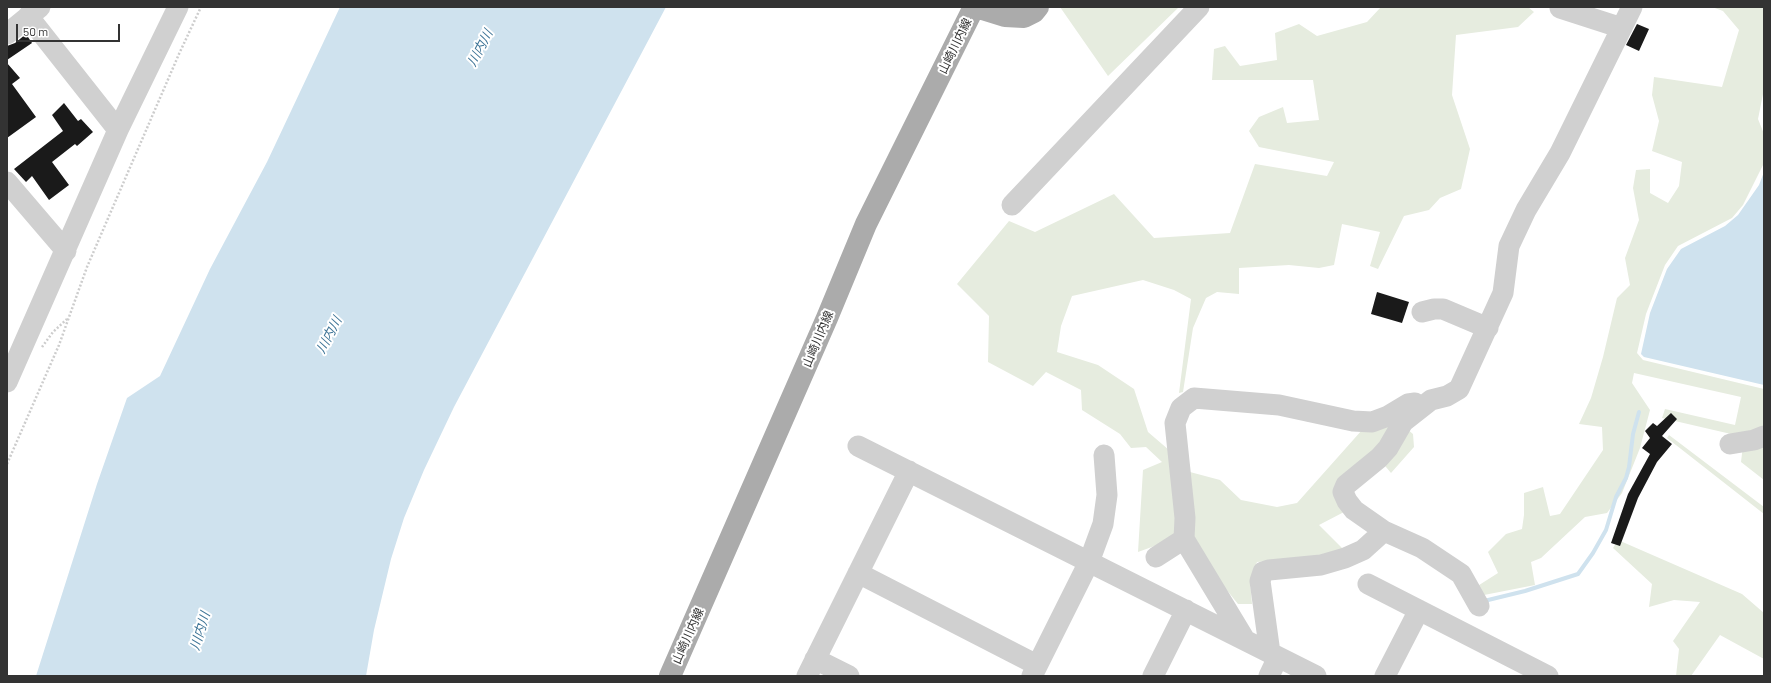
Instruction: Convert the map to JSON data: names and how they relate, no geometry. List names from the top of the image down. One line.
{"streets":{"main road":["山崎川内線"]},"water":["川内川"],"scale_bar":"50 m"}
